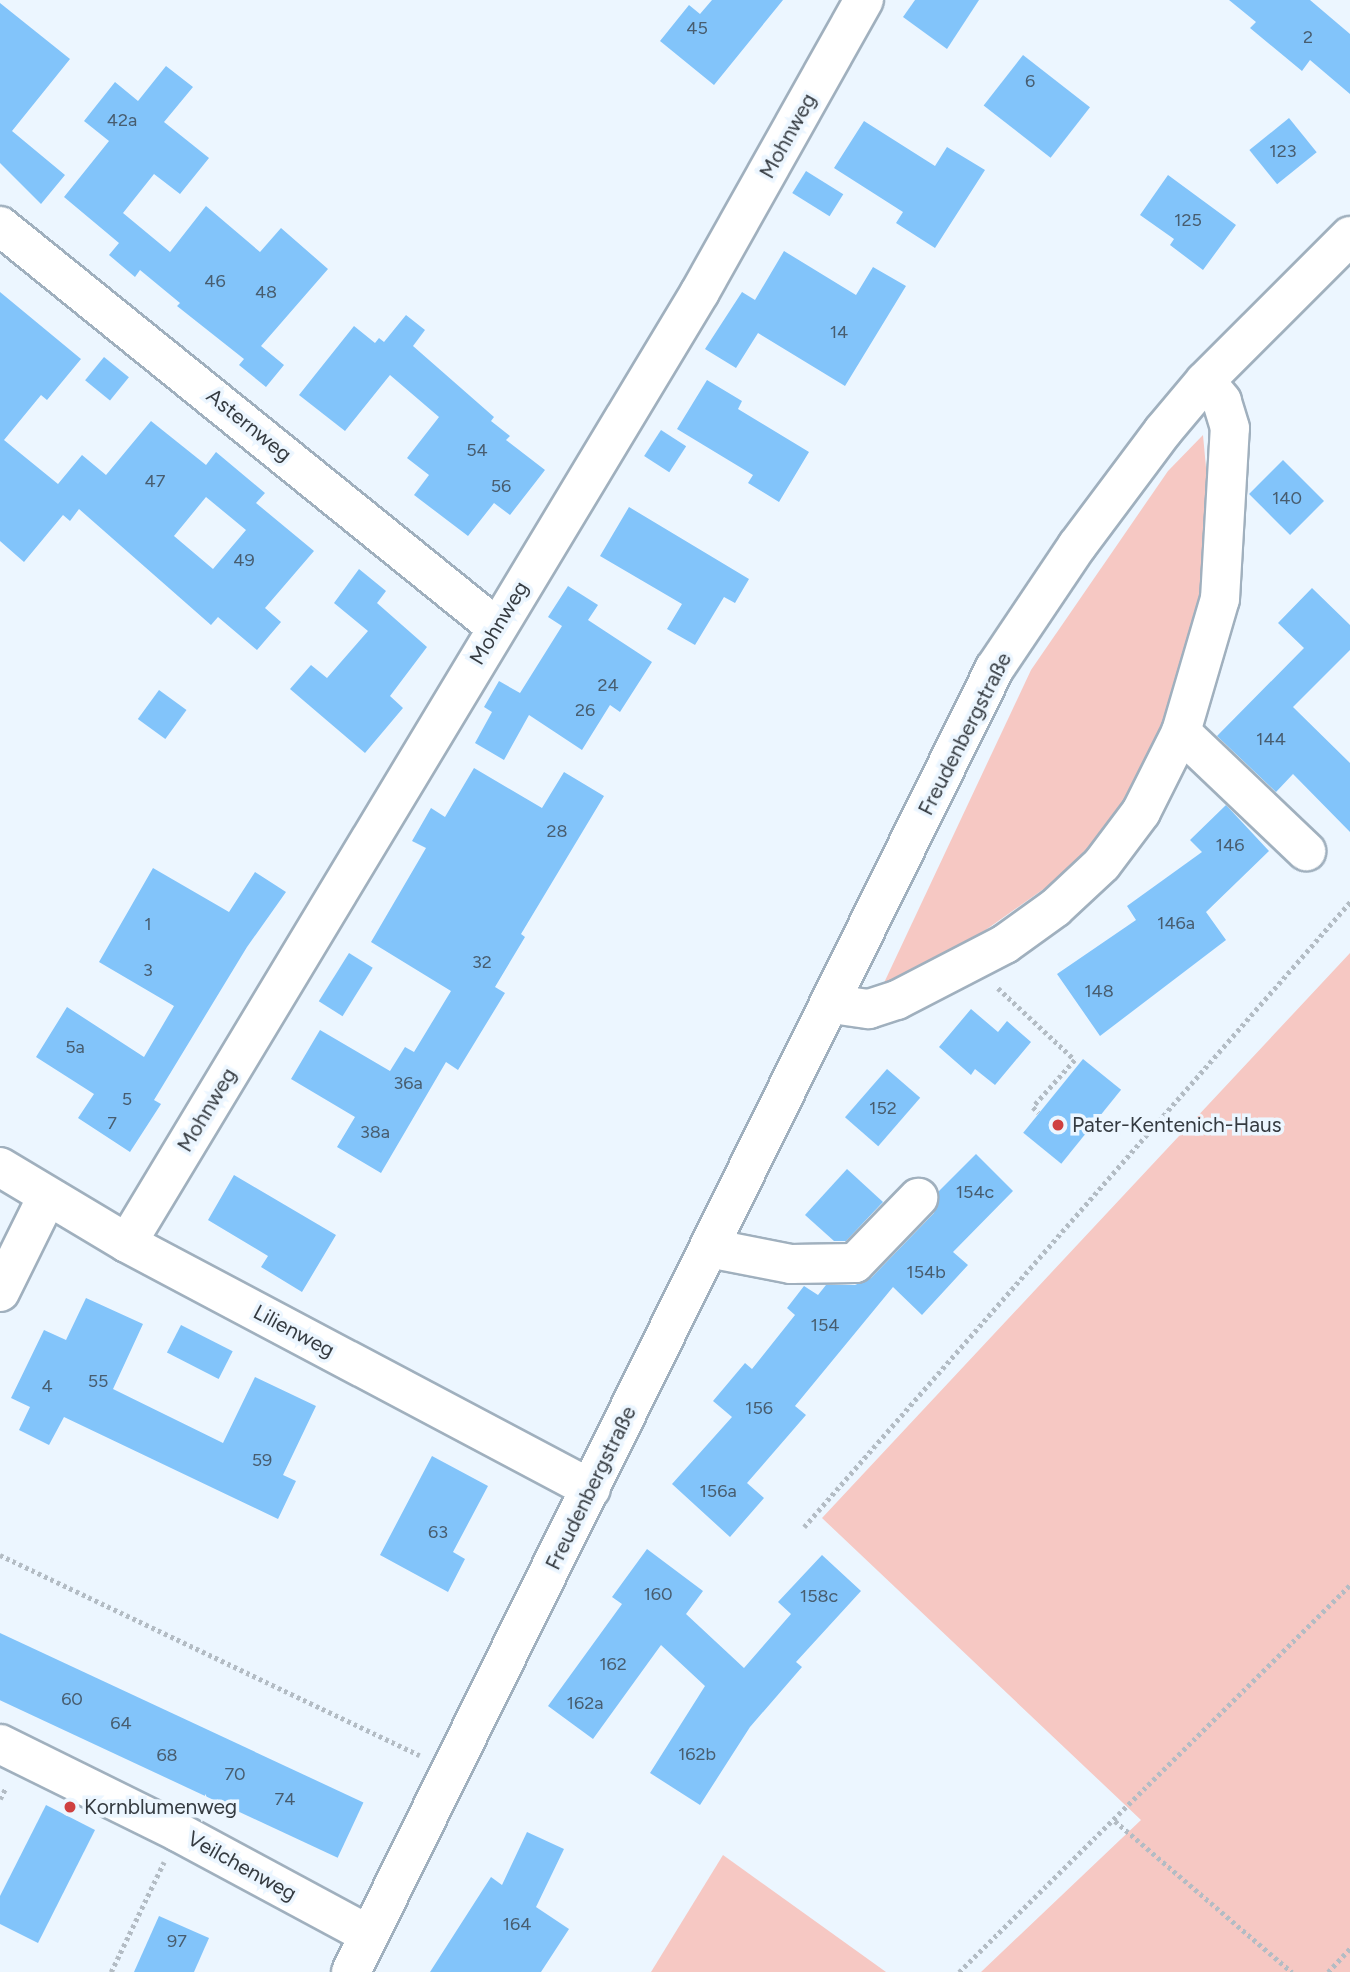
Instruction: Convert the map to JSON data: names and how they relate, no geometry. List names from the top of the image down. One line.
{"streets":{"street":["Mohnweg","Asternweg","Freudenbergstraße","Lilienweg","Veilchenweg"]},"crossings":[["Mohnweg","Asternweg"],["Mohnweg","Lilienweg"],["Freudenbergstraße","Lilienweg"],["Freudenbergstraße","Veilchenweg"]],"places":["Pater-Kentenich-Haus","Kornblumenweg"],"house_numbers":["45","2","6","42a","123","125","46","48","14","54","47","56","140","49","24","26","144","28","146","146a","1","32","3","148","5a","36a","5","152","7","38a","154c","154b","154","55","4","156","59","156a","63","160","158c","162","60","162a","64","162b","68","70","74","164","97"]}
